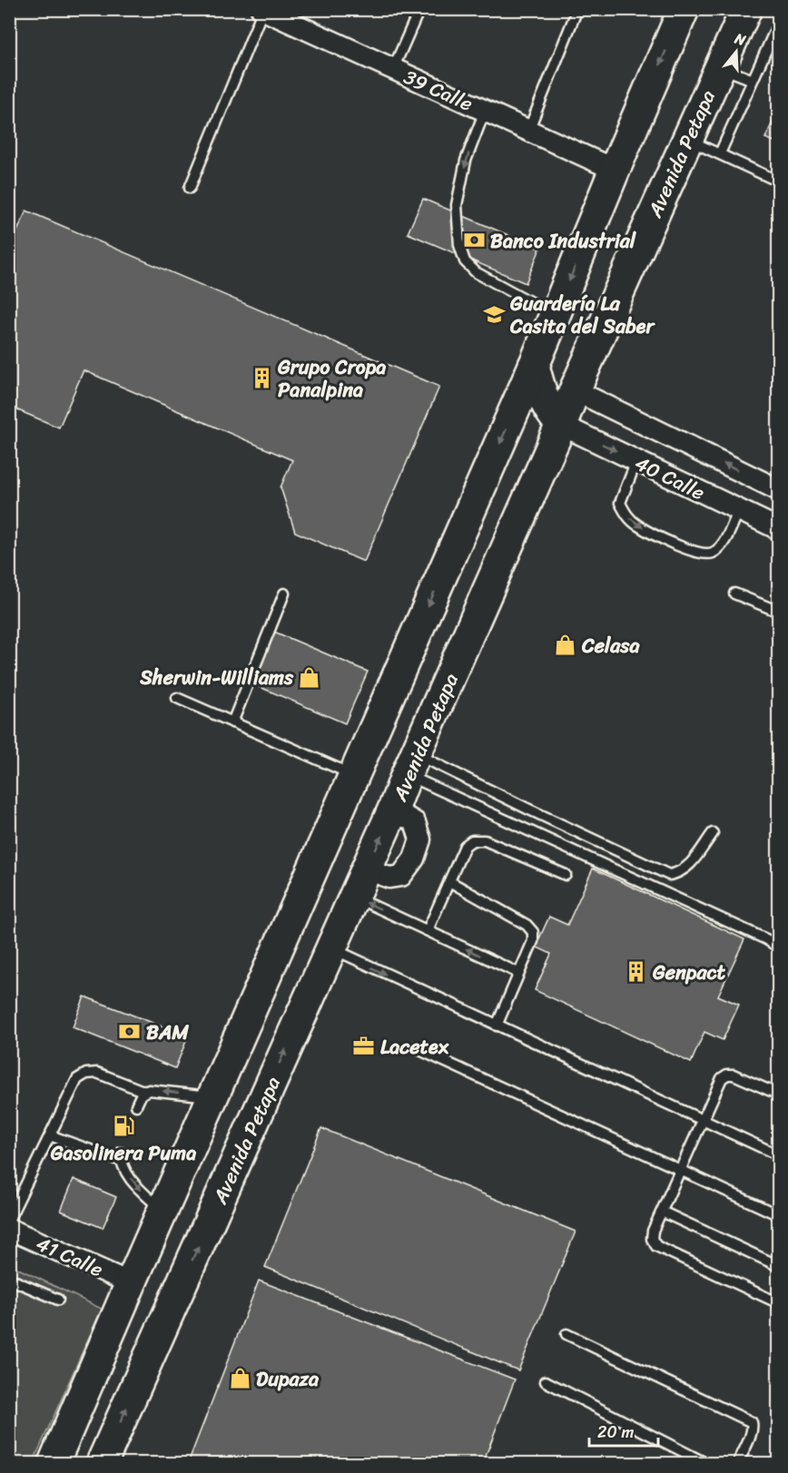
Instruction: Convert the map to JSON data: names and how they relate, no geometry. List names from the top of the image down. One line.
{"streets":{"main road":["Avenida Petapa"],"street":["39 Calle","40 Calle","41 Calle"]},"crossings":[["Avenida Petapa","40 Calle"]],"places":{"bank":["Banco Industrial","BAM"],"school or university":["Guardería La Casita del Saber"],"building":["Grupo Cropa Panalpina","Genpact"],"shop":["Celasa","Sherwin-Williams","Dupaza"],"office":["Lacetex"],"fuel station":["Gasolinera Puma"]},"scale_bar":"20 m","north":"top"}
